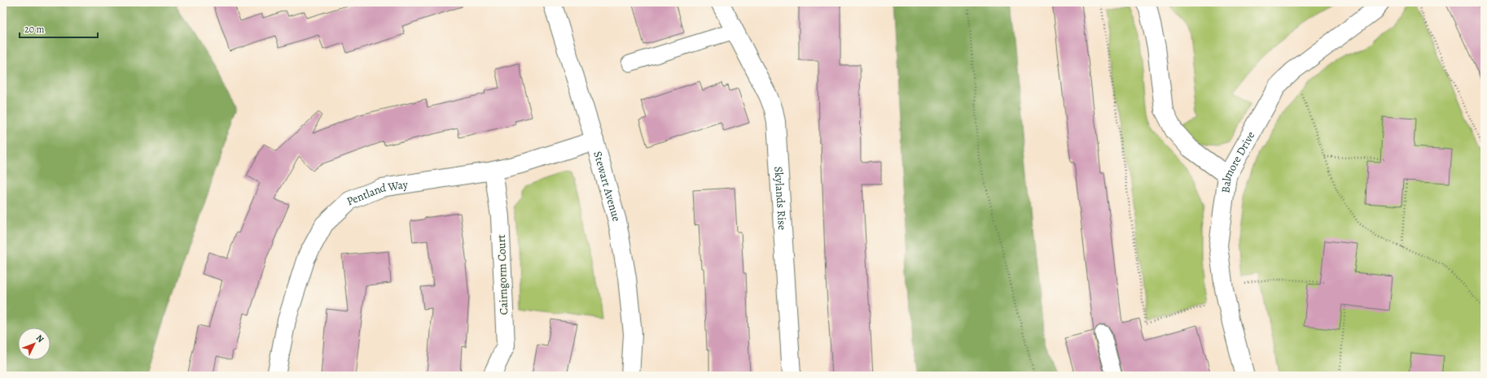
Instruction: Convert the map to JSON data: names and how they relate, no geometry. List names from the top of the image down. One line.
{"streets":{"street":["Balmore Drive","Stewart Avenue","Pentland Way","Skylands Rise","Cairngorm Court"]},"crossings":[["Stewart Avenue","Pentland Way"],["Pentland Way","Cairngorm Court"]],"scale_bar":"20 m","north":"top right"}
